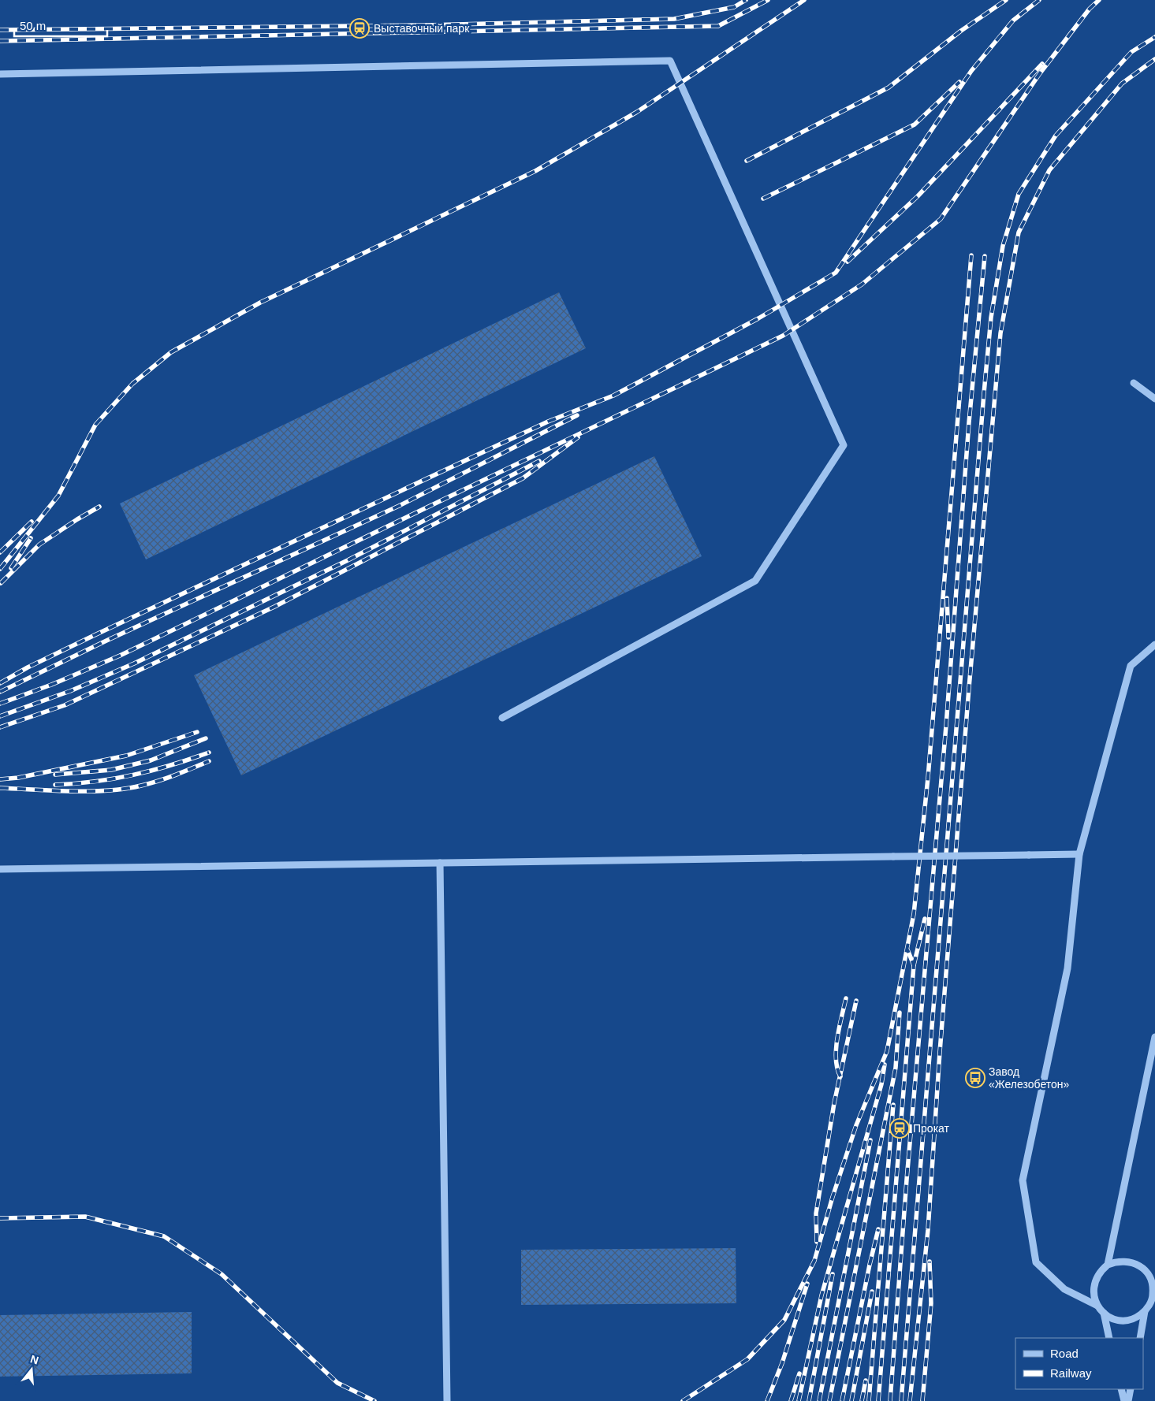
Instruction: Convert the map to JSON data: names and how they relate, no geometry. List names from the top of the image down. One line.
{"places":{"station":["Выставочный парк","Прокат"],"bus stop":["Завод «Железобетон»"]},"legend":["Road","Railway"],"scale_bar":"50 m","north":"top"}
